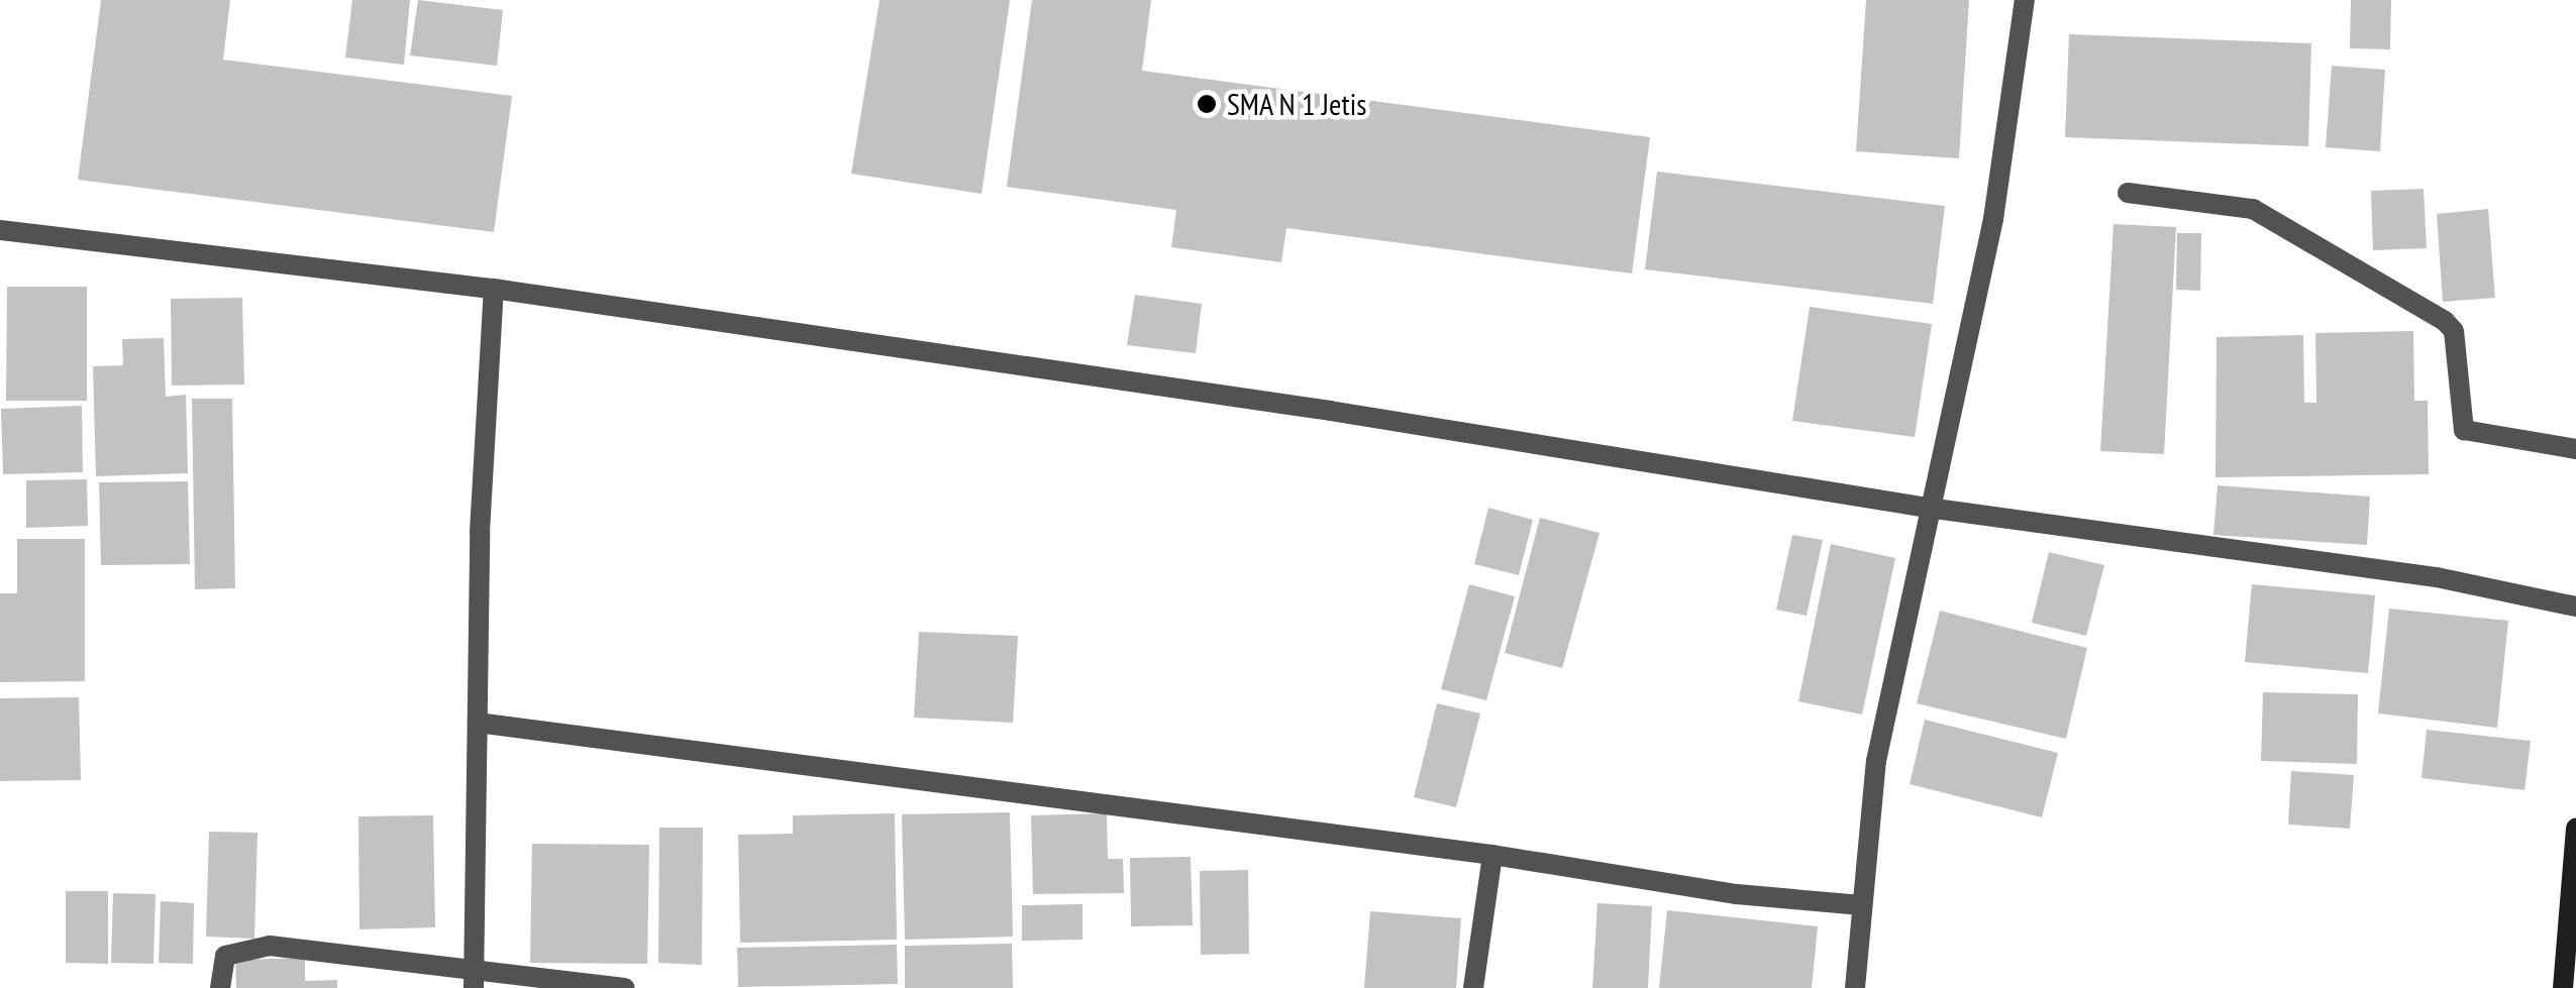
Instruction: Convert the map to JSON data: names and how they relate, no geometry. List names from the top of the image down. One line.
{"places":["SMA N 1 Jetis"]}
